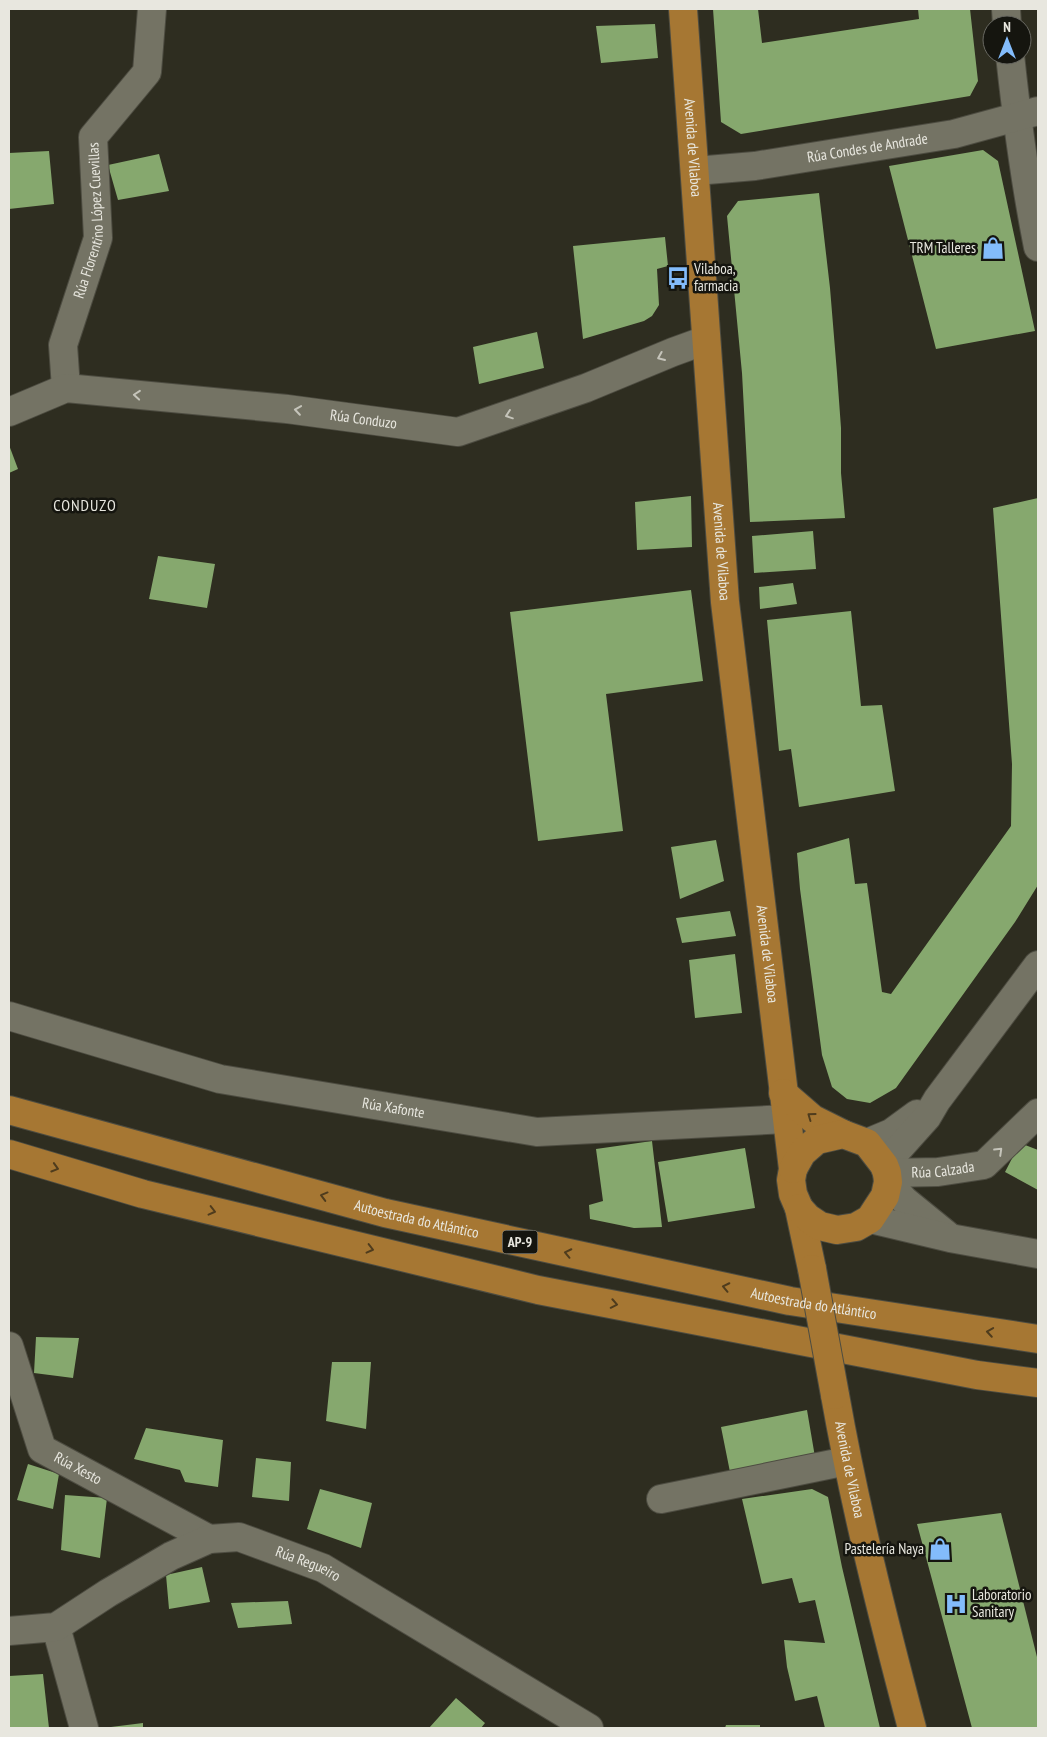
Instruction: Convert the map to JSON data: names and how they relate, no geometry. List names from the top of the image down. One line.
{"streets":{"highway":["Avenida de Vilaboa","Autoestrada do Atlántico","AP-9"],"street":["Rúa Condes de Andrade","Rúa Florentino López Cuevillas","Rúa Conduzo","Rúa Xafonte","Rúa Calzada","Rúa Xesto","Rúa Regueiro"]},"crossings":[["Avenida de Vilaboa","Rúa Condes de Andrade"],["Avenida de Vilaboa","Rúa Conduzo"],["Avenida de Vilaboa","Rúa Xafonte"],["Avenida de Vilaboa","Rúa Calzada"],["Rúa Florentino López Cuevillas","Rúa Conduzo"],["Rúa Xesto","Rúa Regueiro"]],"one_way":["Rúa Conduzo"],"districts":["CONDUZO"],"places":{"shop":["TRM Talleres","Pastelería Naya"],"bus stop":["Vilaboa, farmacia"],"hospital":["Laboratorio Sanitary"]},"north":"top"}
